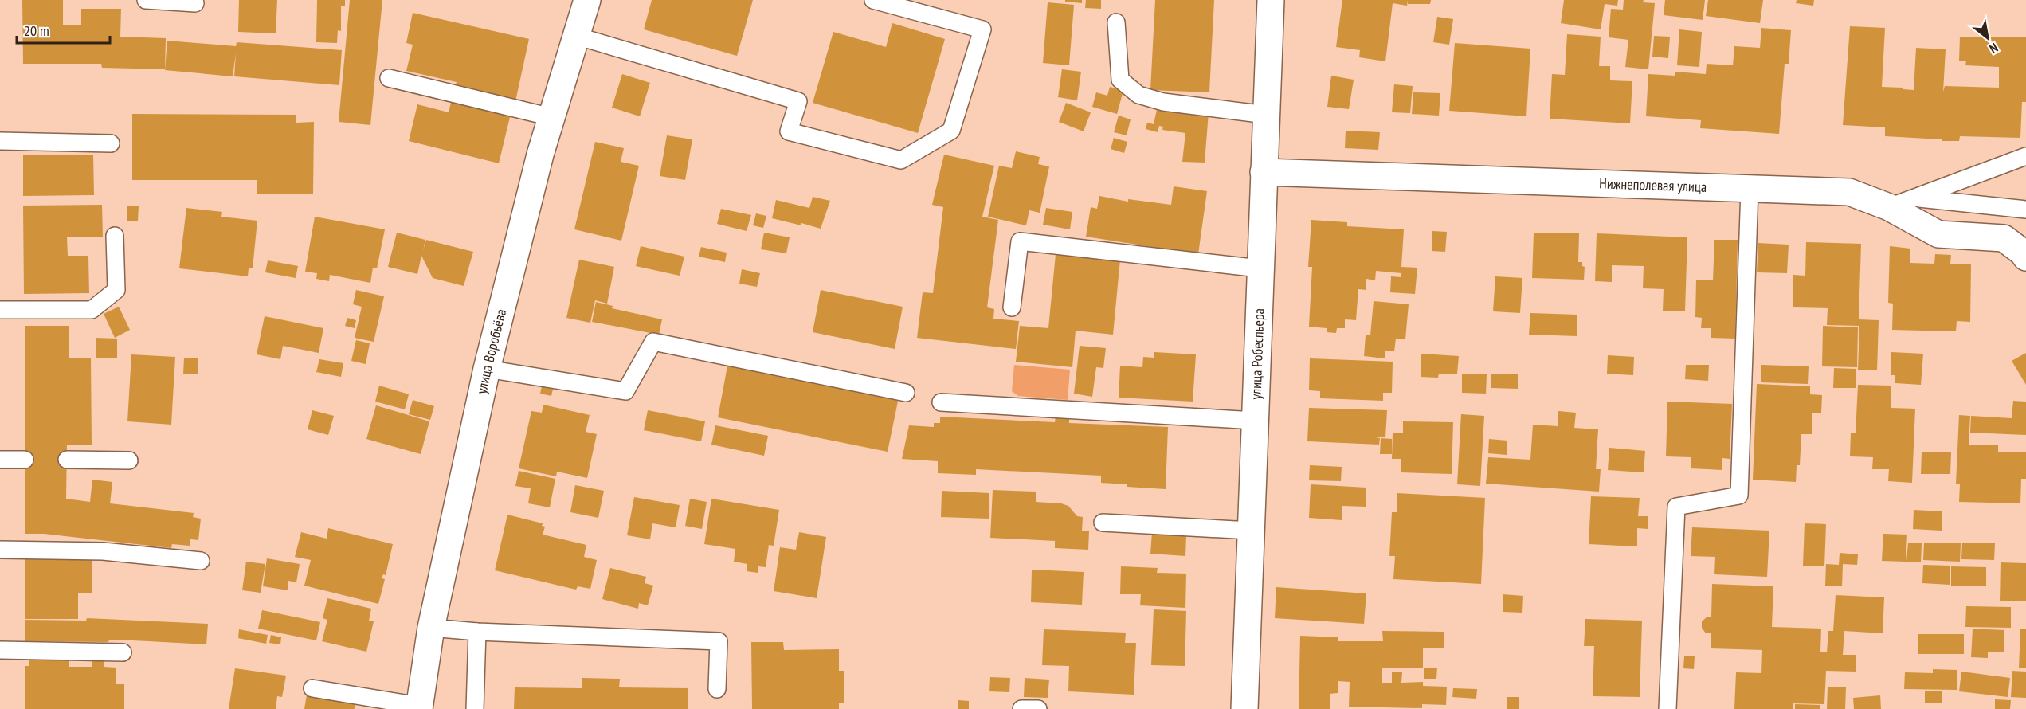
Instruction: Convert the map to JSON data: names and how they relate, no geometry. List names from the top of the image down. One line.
{"streets":{"street":["Нижнеполевая улица","улица Воробьёва","улица Робеспьера"]},"crossings":[["Нижнеполевая улица","улица Робеспьера"]],"scale_bar":"20 m","north":"bottom right"}
